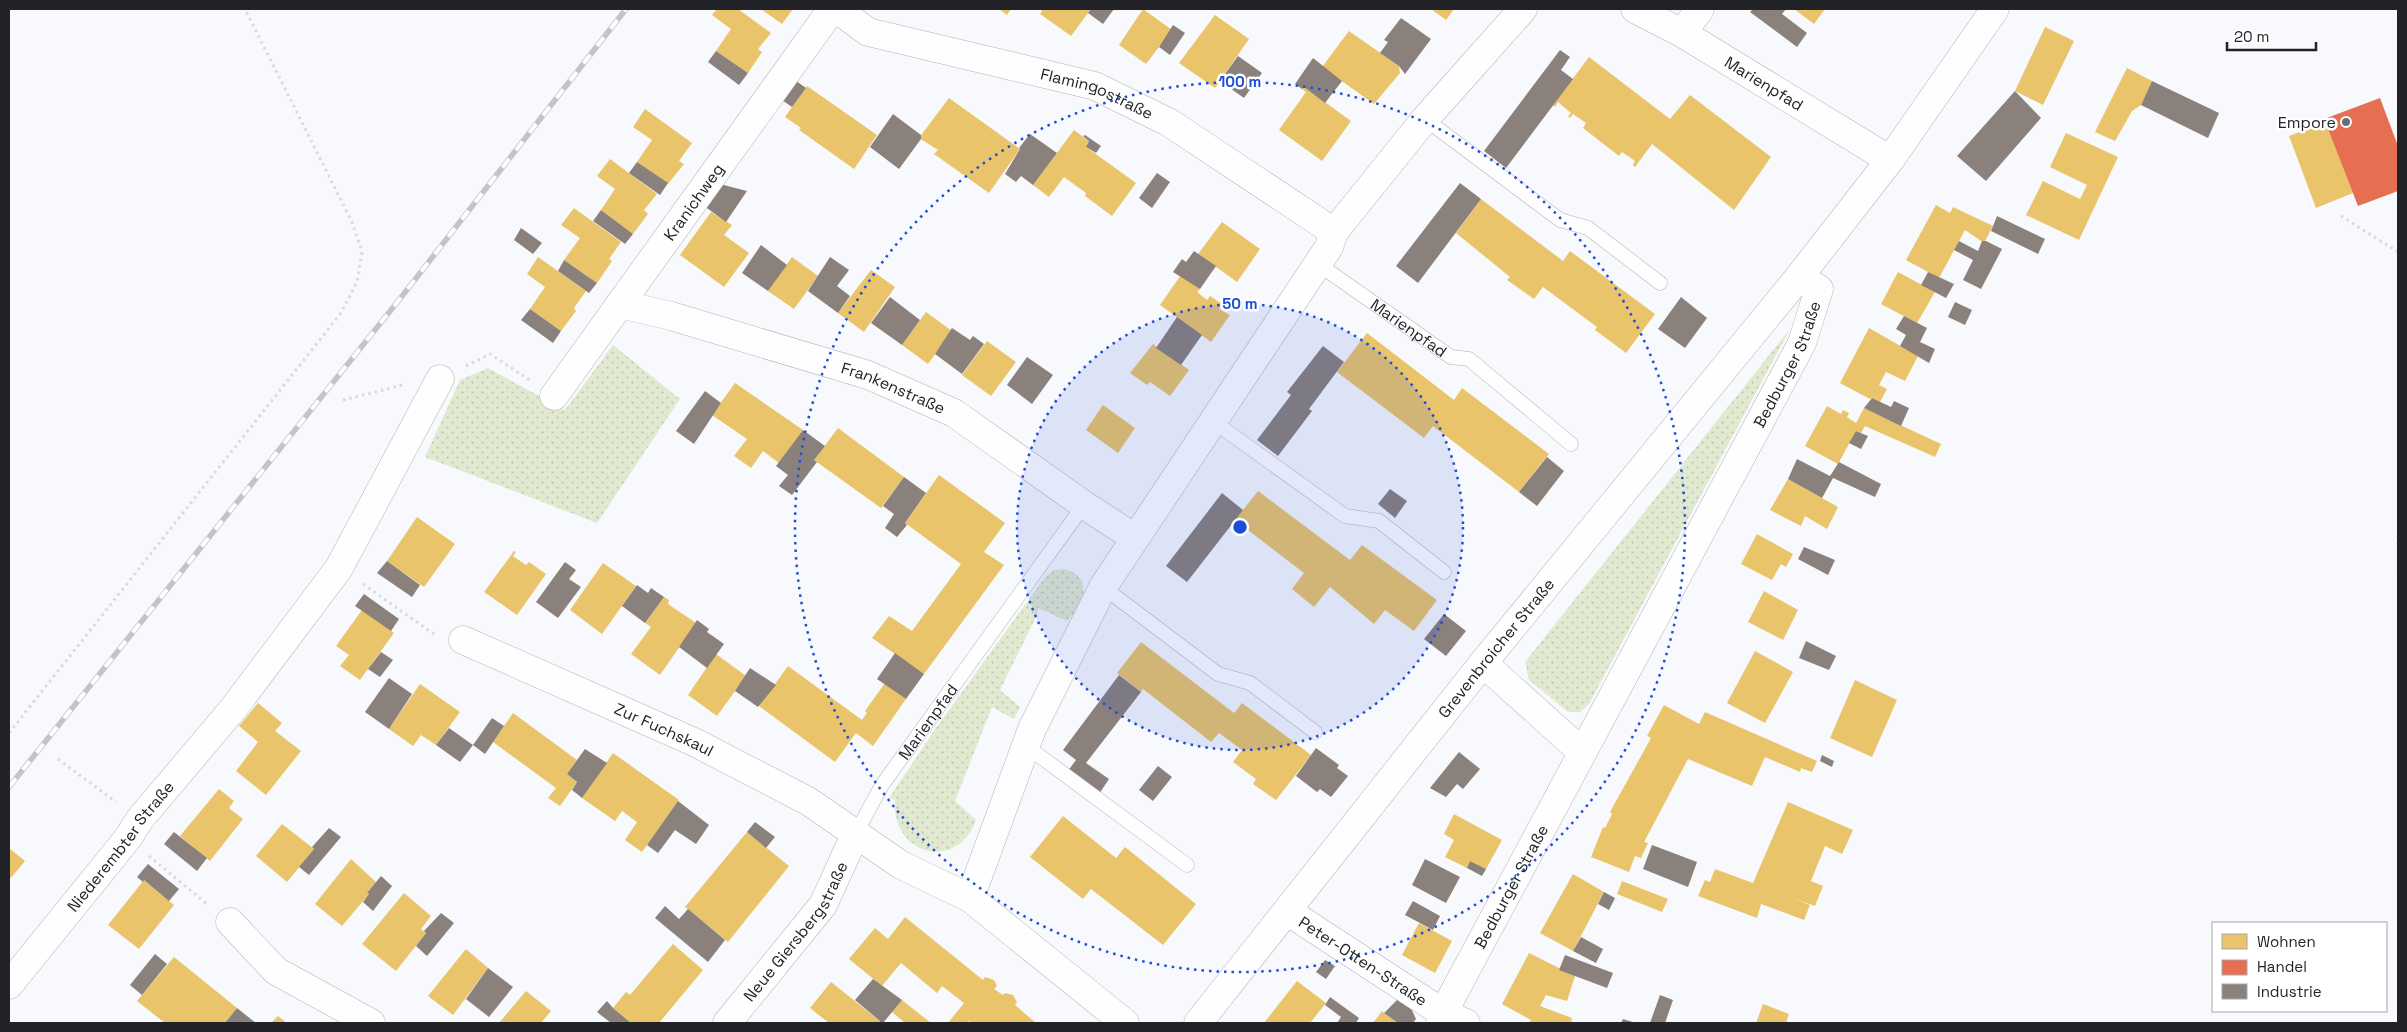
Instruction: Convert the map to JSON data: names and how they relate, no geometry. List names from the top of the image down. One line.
{"streets":{"street":["Marienpfad","Flamingostraße","Kranichweg","Bedburger Straße","Frankenstraße","Grevenbroicher Straße","Zur Fuchskaul","Niederembter Straße","Neue Giersbergstraße","Peter-Otten-Straße"]},"crossings":[["Marienpfad","Bedburger Straße"],["Marienpfad","Frankenstraße"],["Marienpfad","Zur Fuchskaul"],["Marienpfad","Neue Giersbergstraße"],["Kranichweg","Frankenstraße"],["Bedburger Straße","Grevenbroicher Straße"],["Bedburger Straße","Peter-Otten-Straße"],["Grevenbroicher Straße","Peter-Otten-Straße"],["Zur Fuchskaul","Neue Giersbergstraße"]],"places":["Empore"],"legend":["Wohnen","Handel","Industrie"],"scale_bar":"20 m","rings":["100 m","50 m"]}
